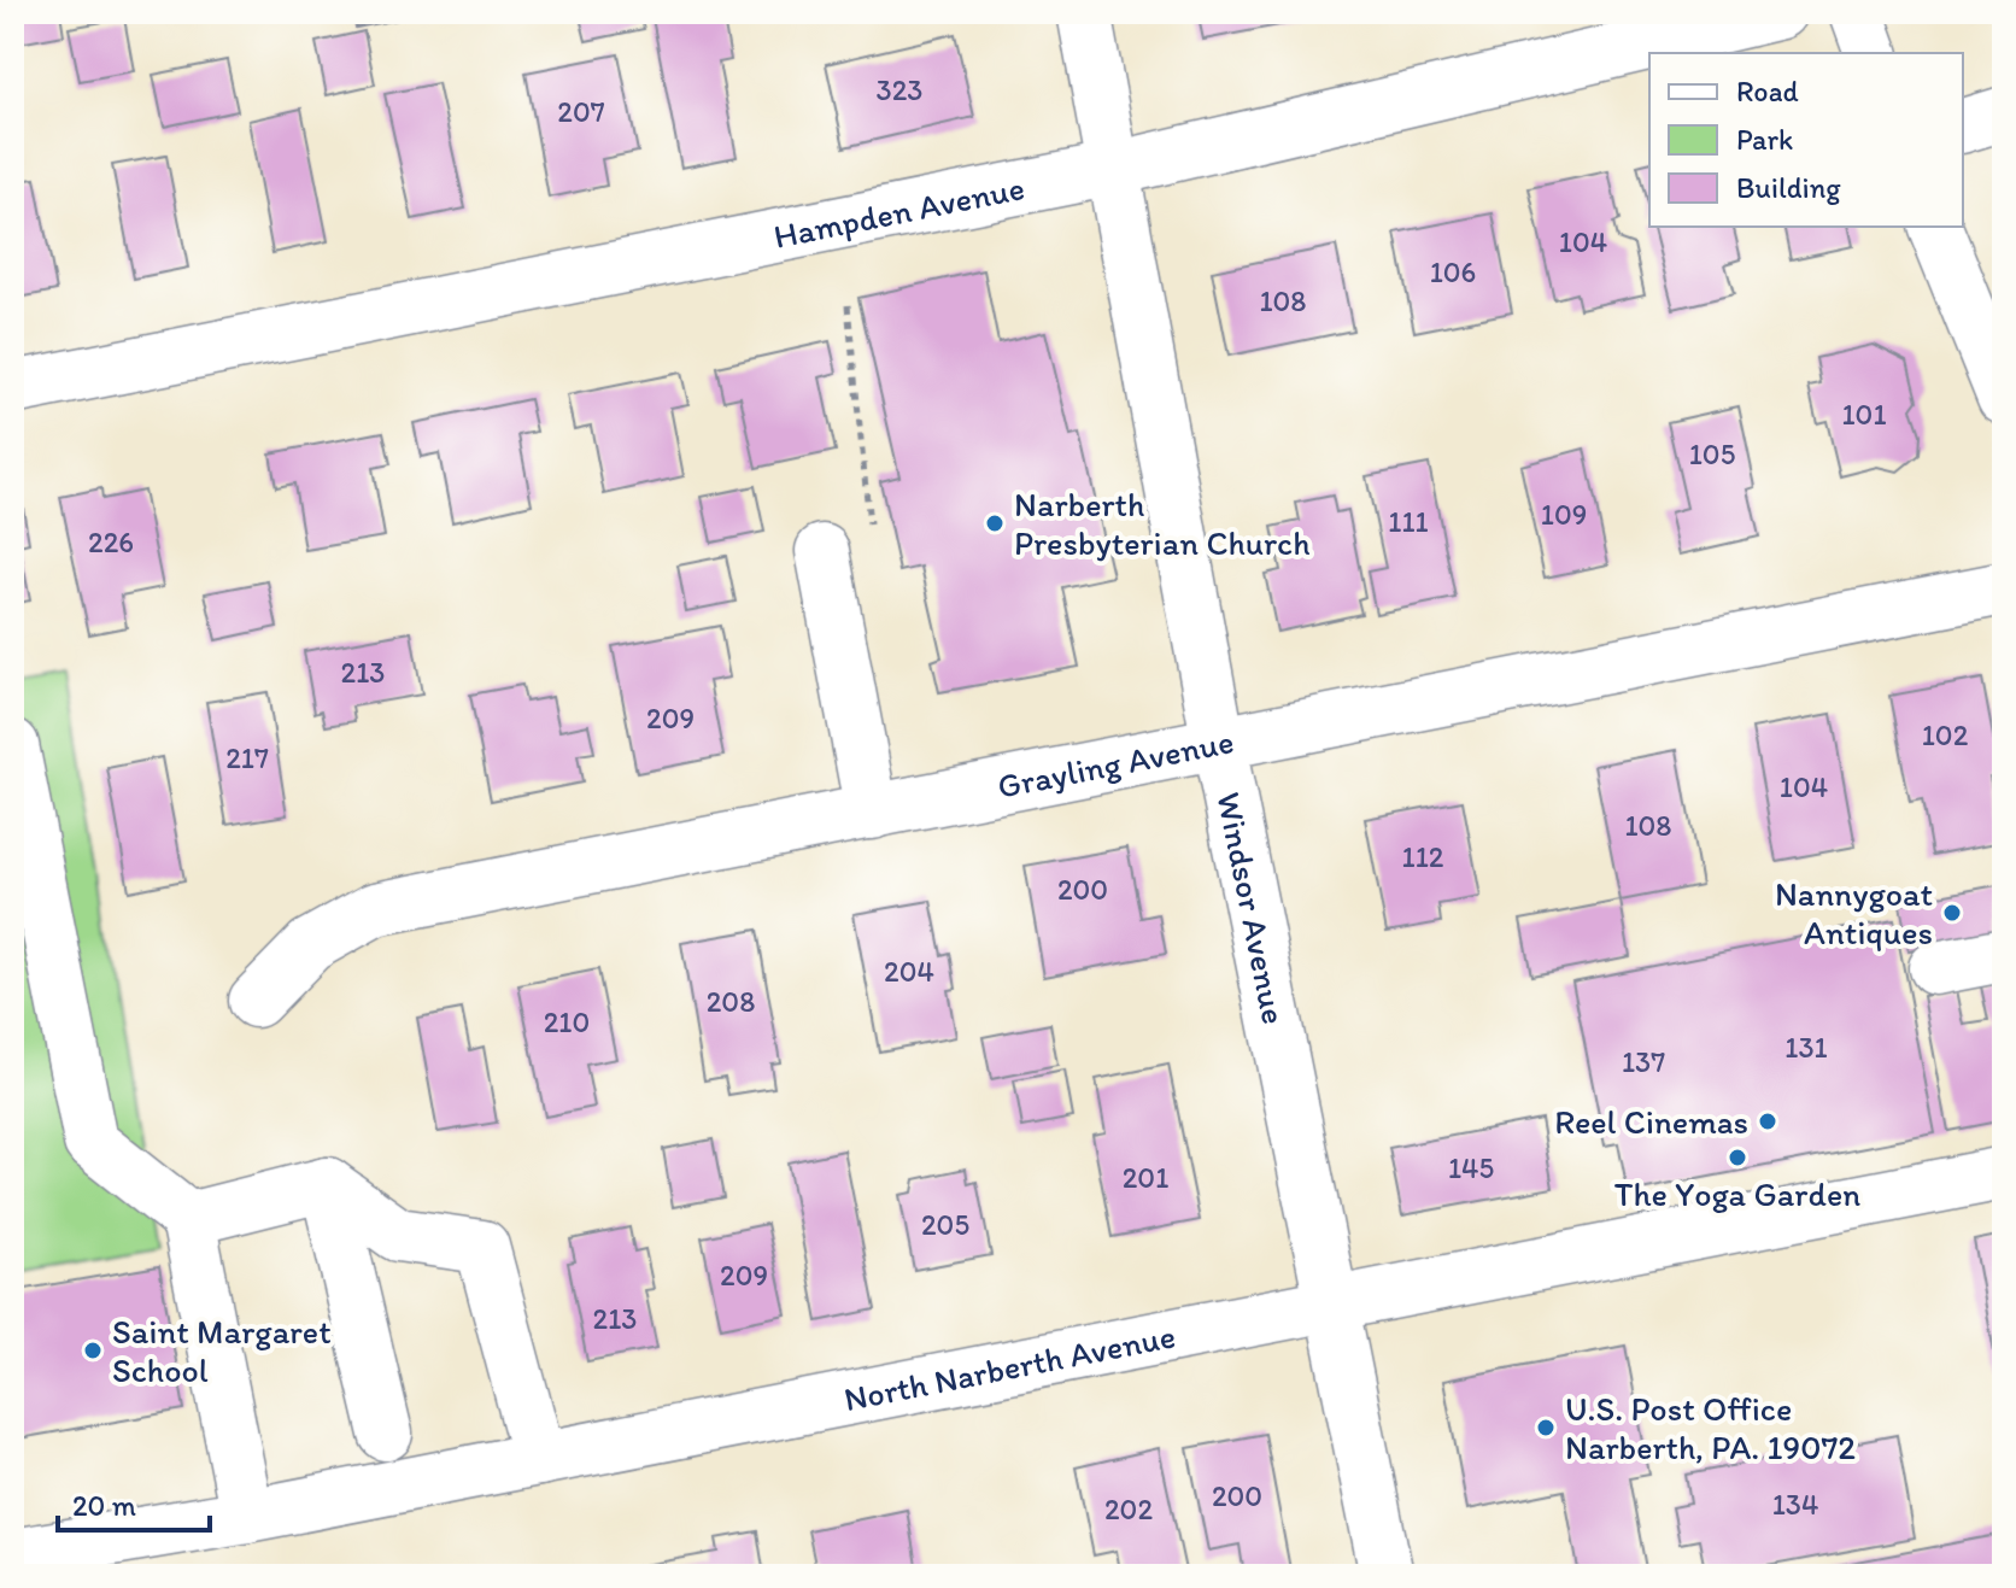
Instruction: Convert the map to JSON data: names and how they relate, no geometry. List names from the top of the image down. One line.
{"streets":{"street":["Hampden Avenue","Grayling Avenue","Windsor Avenue","North Narberth Avenue"]},"crossings":[["Hampden Avenue","Windsor Avenue"],["Grayling Avenue","Windsor Avenue"],["Windsor Avenue","North Narberth Avenue"]],"places":["Narberth Presbyterian Church","Nannygoat Antiques","Reel Cinemas","The Yoga Garden","Saint Margaret School","U.S. Post Office Narberth, PA. 19072"],"house_numbers":["323","207","104","106","108","101","105","109","111","226","213","209","102","217","104","108","112","200","204","208","210","131","137","145","201","205","209","213","200","134","202"],"legend":["Road","Park","Building"],"scale_bar":"20 m"}
